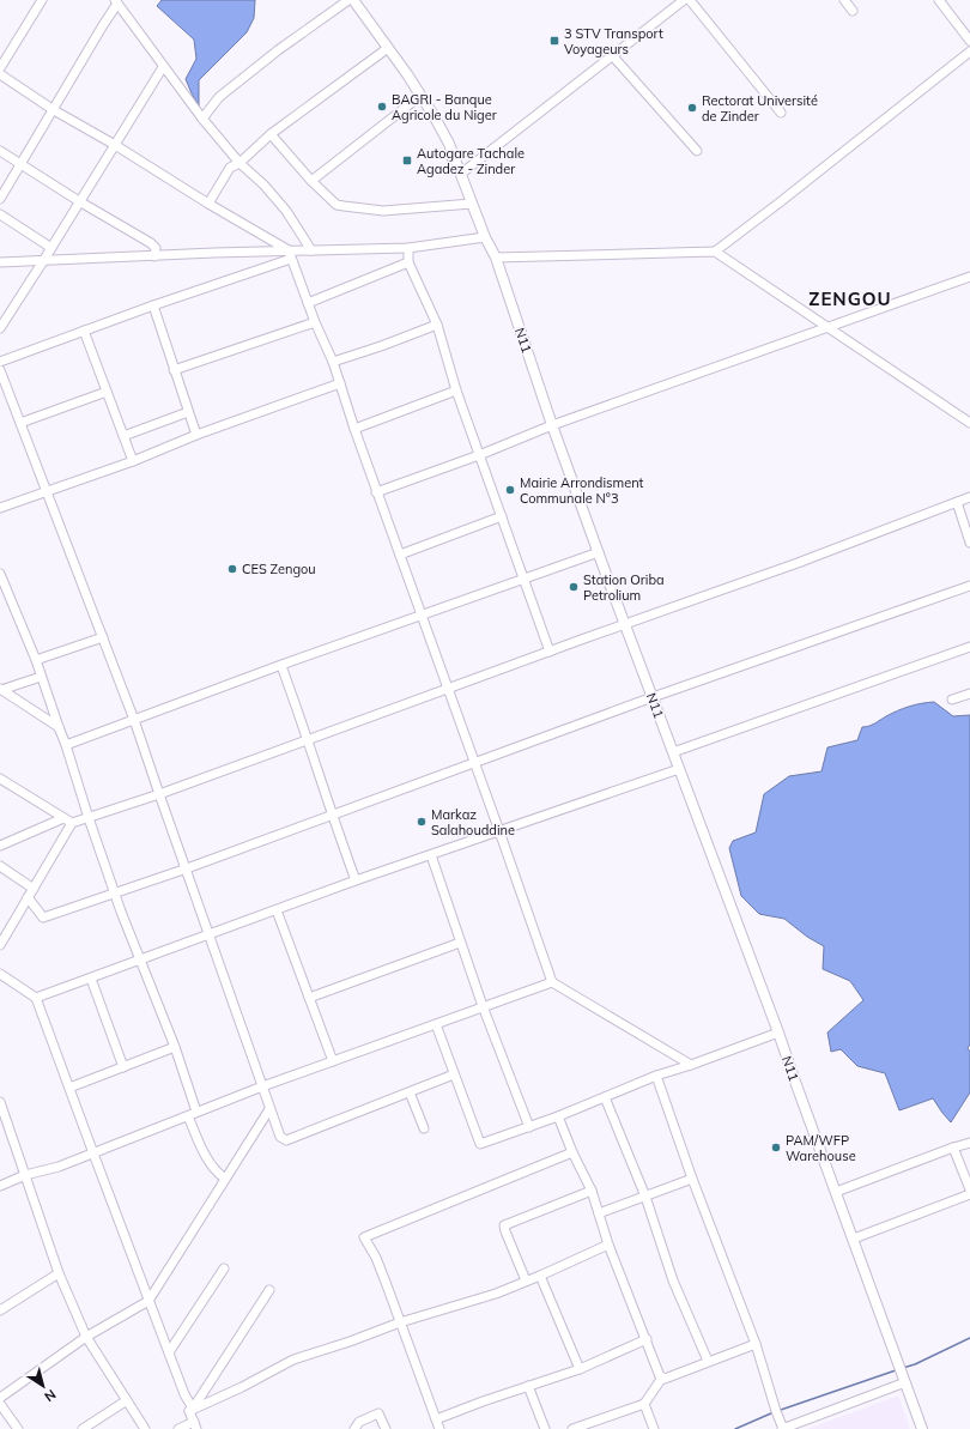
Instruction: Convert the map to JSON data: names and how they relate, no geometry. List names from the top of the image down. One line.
{"streets":{"main road":["N11"]},"districts":["ZENGOU"],"places":{"transit":["3 STV Transport Voyageurs","Autogare Tachale Agadez - Zinder"],"other":["BAGRI - Banque Agricole du Niger","Rectorat Université de Zinder","Mairie Arrondisment Communale N°3","CES Zengou","Station Oriba Petrolium","Markaz Salahouddine","PAM/WFP Warehouse"]},"north":"bottom right"}
